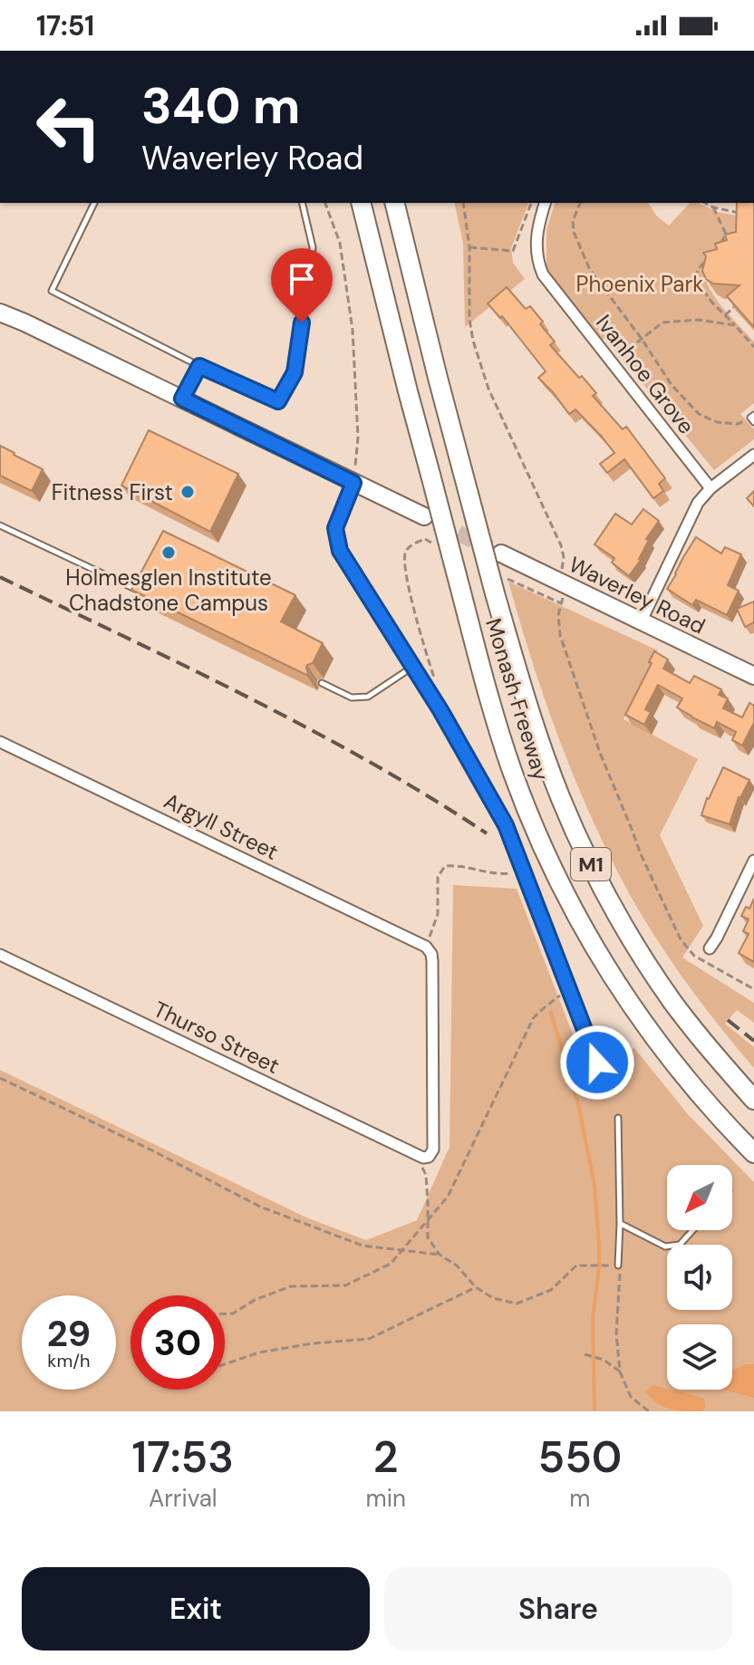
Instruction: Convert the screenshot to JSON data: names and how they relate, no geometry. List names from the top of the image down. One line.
{"streets":{"highway":["Monash Freeway","M1"],"main road":["Waverley Road"],"street":["Ivanhoe Grove","Argyll Street","Thurso Street"]},"parks":["Phoenix Park"],"places":["Fitness First","Holmesglen Institute Chadstone Campus"],"north":"bottom left","page":{"status":"17:51","turn":["340 m","Waverley Road"],"speed":"29 km/h","limit":"30","eta":["17:53","Arrival","2","min","550","m"],"buttons":["Exit","Share"]}}
